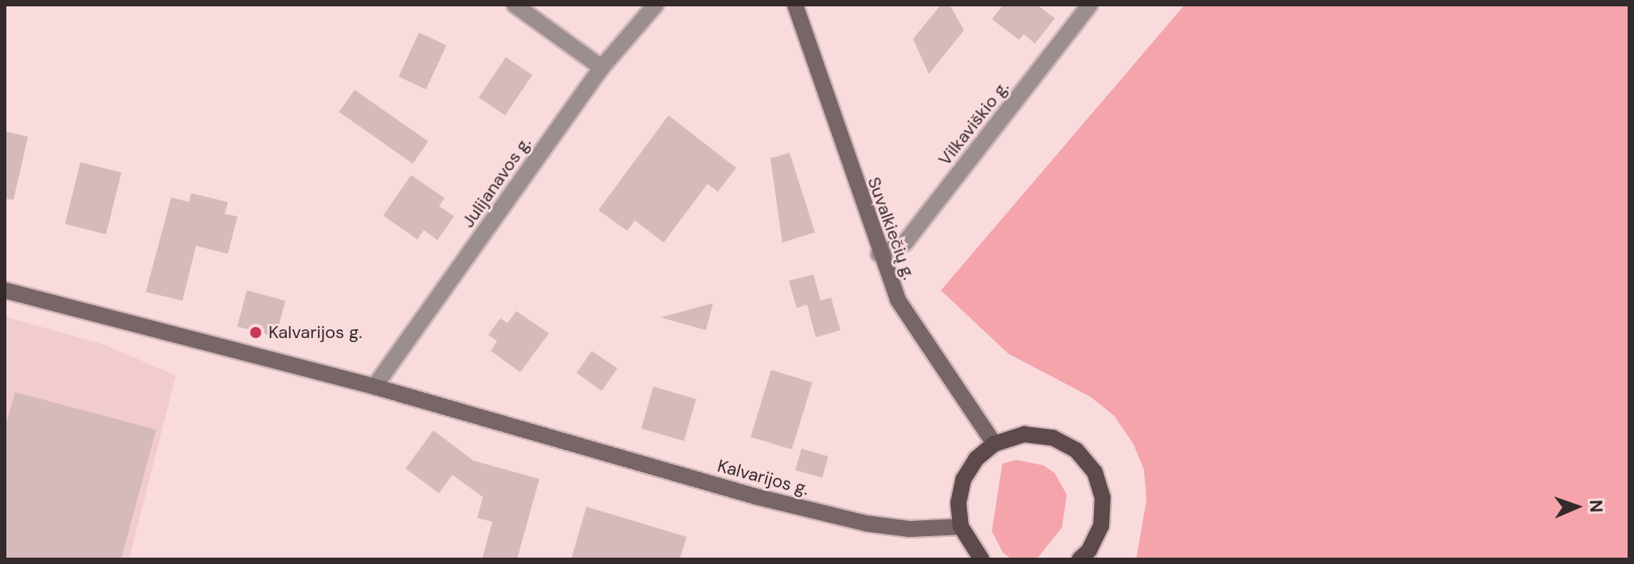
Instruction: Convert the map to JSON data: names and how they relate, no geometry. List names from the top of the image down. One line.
{"streets":{"main road":["Suvalkiečių g.","Kalvarijos g."],"street":["Vilkaviškio g.","Julijanavos g."]},"crossings":[["Vilkaviškio g.","Suvalkiečių g."],["Julijanavos g.","Kalvarijos g."]],"places":["Kalvarijos g."],"north":"right"}
